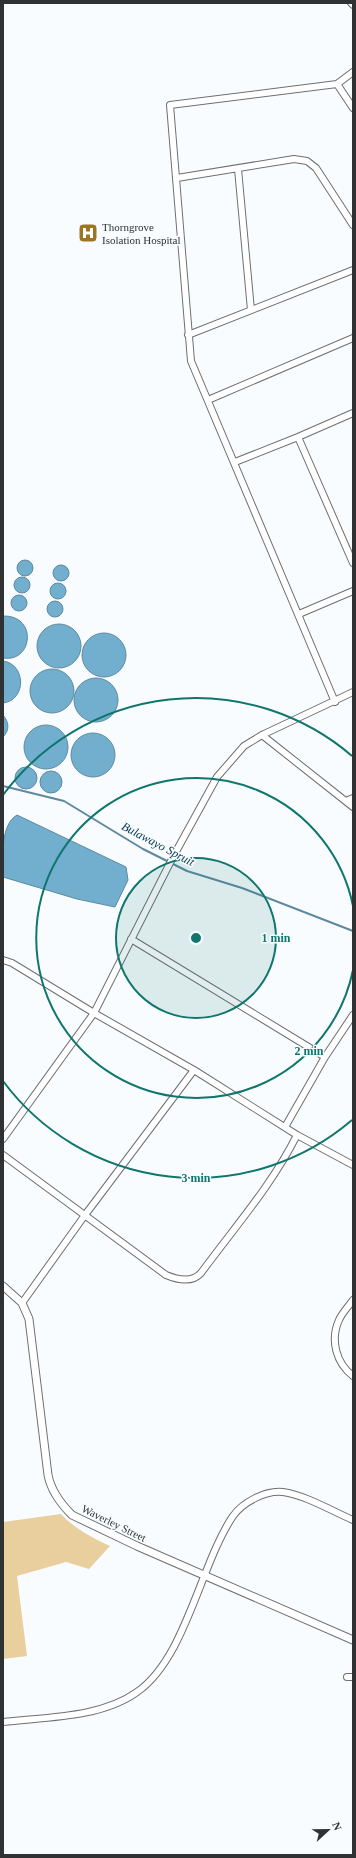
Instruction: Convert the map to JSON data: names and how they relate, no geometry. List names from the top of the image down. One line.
{"streets":{"street":["Waverley Street"]},"water":["Bulawayo Spruit"],"places":{"hospital":["Thorngrove Isolation Hospital"]},"north":"right","rings":["1 min","2 min","3 min"]}
